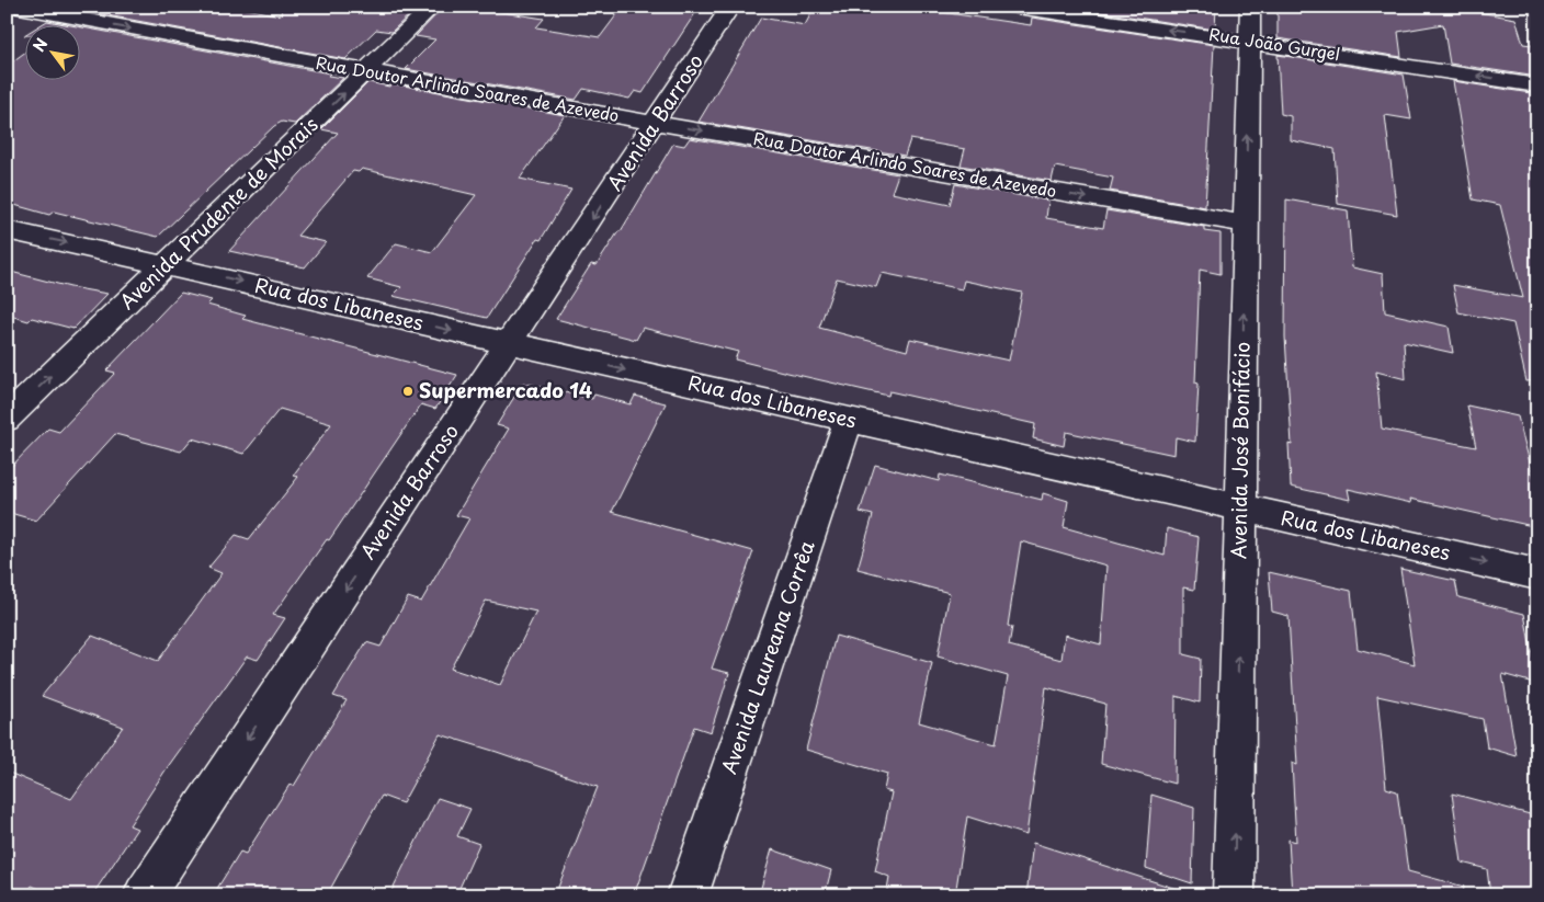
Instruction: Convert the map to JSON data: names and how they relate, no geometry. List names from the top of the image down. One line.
{"streets":{"street":["Rua João Gurgel","Rua Doutor Arlindo Soares de Azevedo","Avenida Barroso","Avenida Prudente de Morais","Rua dos Libaneses","Avenida José Bonifácio","Avenida Laureana Corrêa"]},"crossings":[["Rua João Gurgel","Avenida José Bonifácio"],["Rua Doutor Arlindo Soares de Azevedo","Avenida Barroso"],["Rua Doutor Arlindo Soares de Azevedo","Avenida Prudente de Morais"],["Rua Doutor Arlindo Soares de Azevedo","Avenida José Bonifácio"],["Avenida Barroso","Rua dos Libaneses"],["Avenida Prudente de Morais","Rua dos Libaneses"],["Rua dos Libaneses","Avenida José Bonifácio"],["Rua dos Libaneses","Avenida Laureana Corrêa"]],"one_way":["Rua João Gurgel","Rua Doutor Arlindo Soares de Azevedo","Avenida Barroso","Avenida Prudente de Morais","Rua dos Libaneses","Avenida José Bonifácio"],"places":["Supermercado 14"],"north":"top left"}
